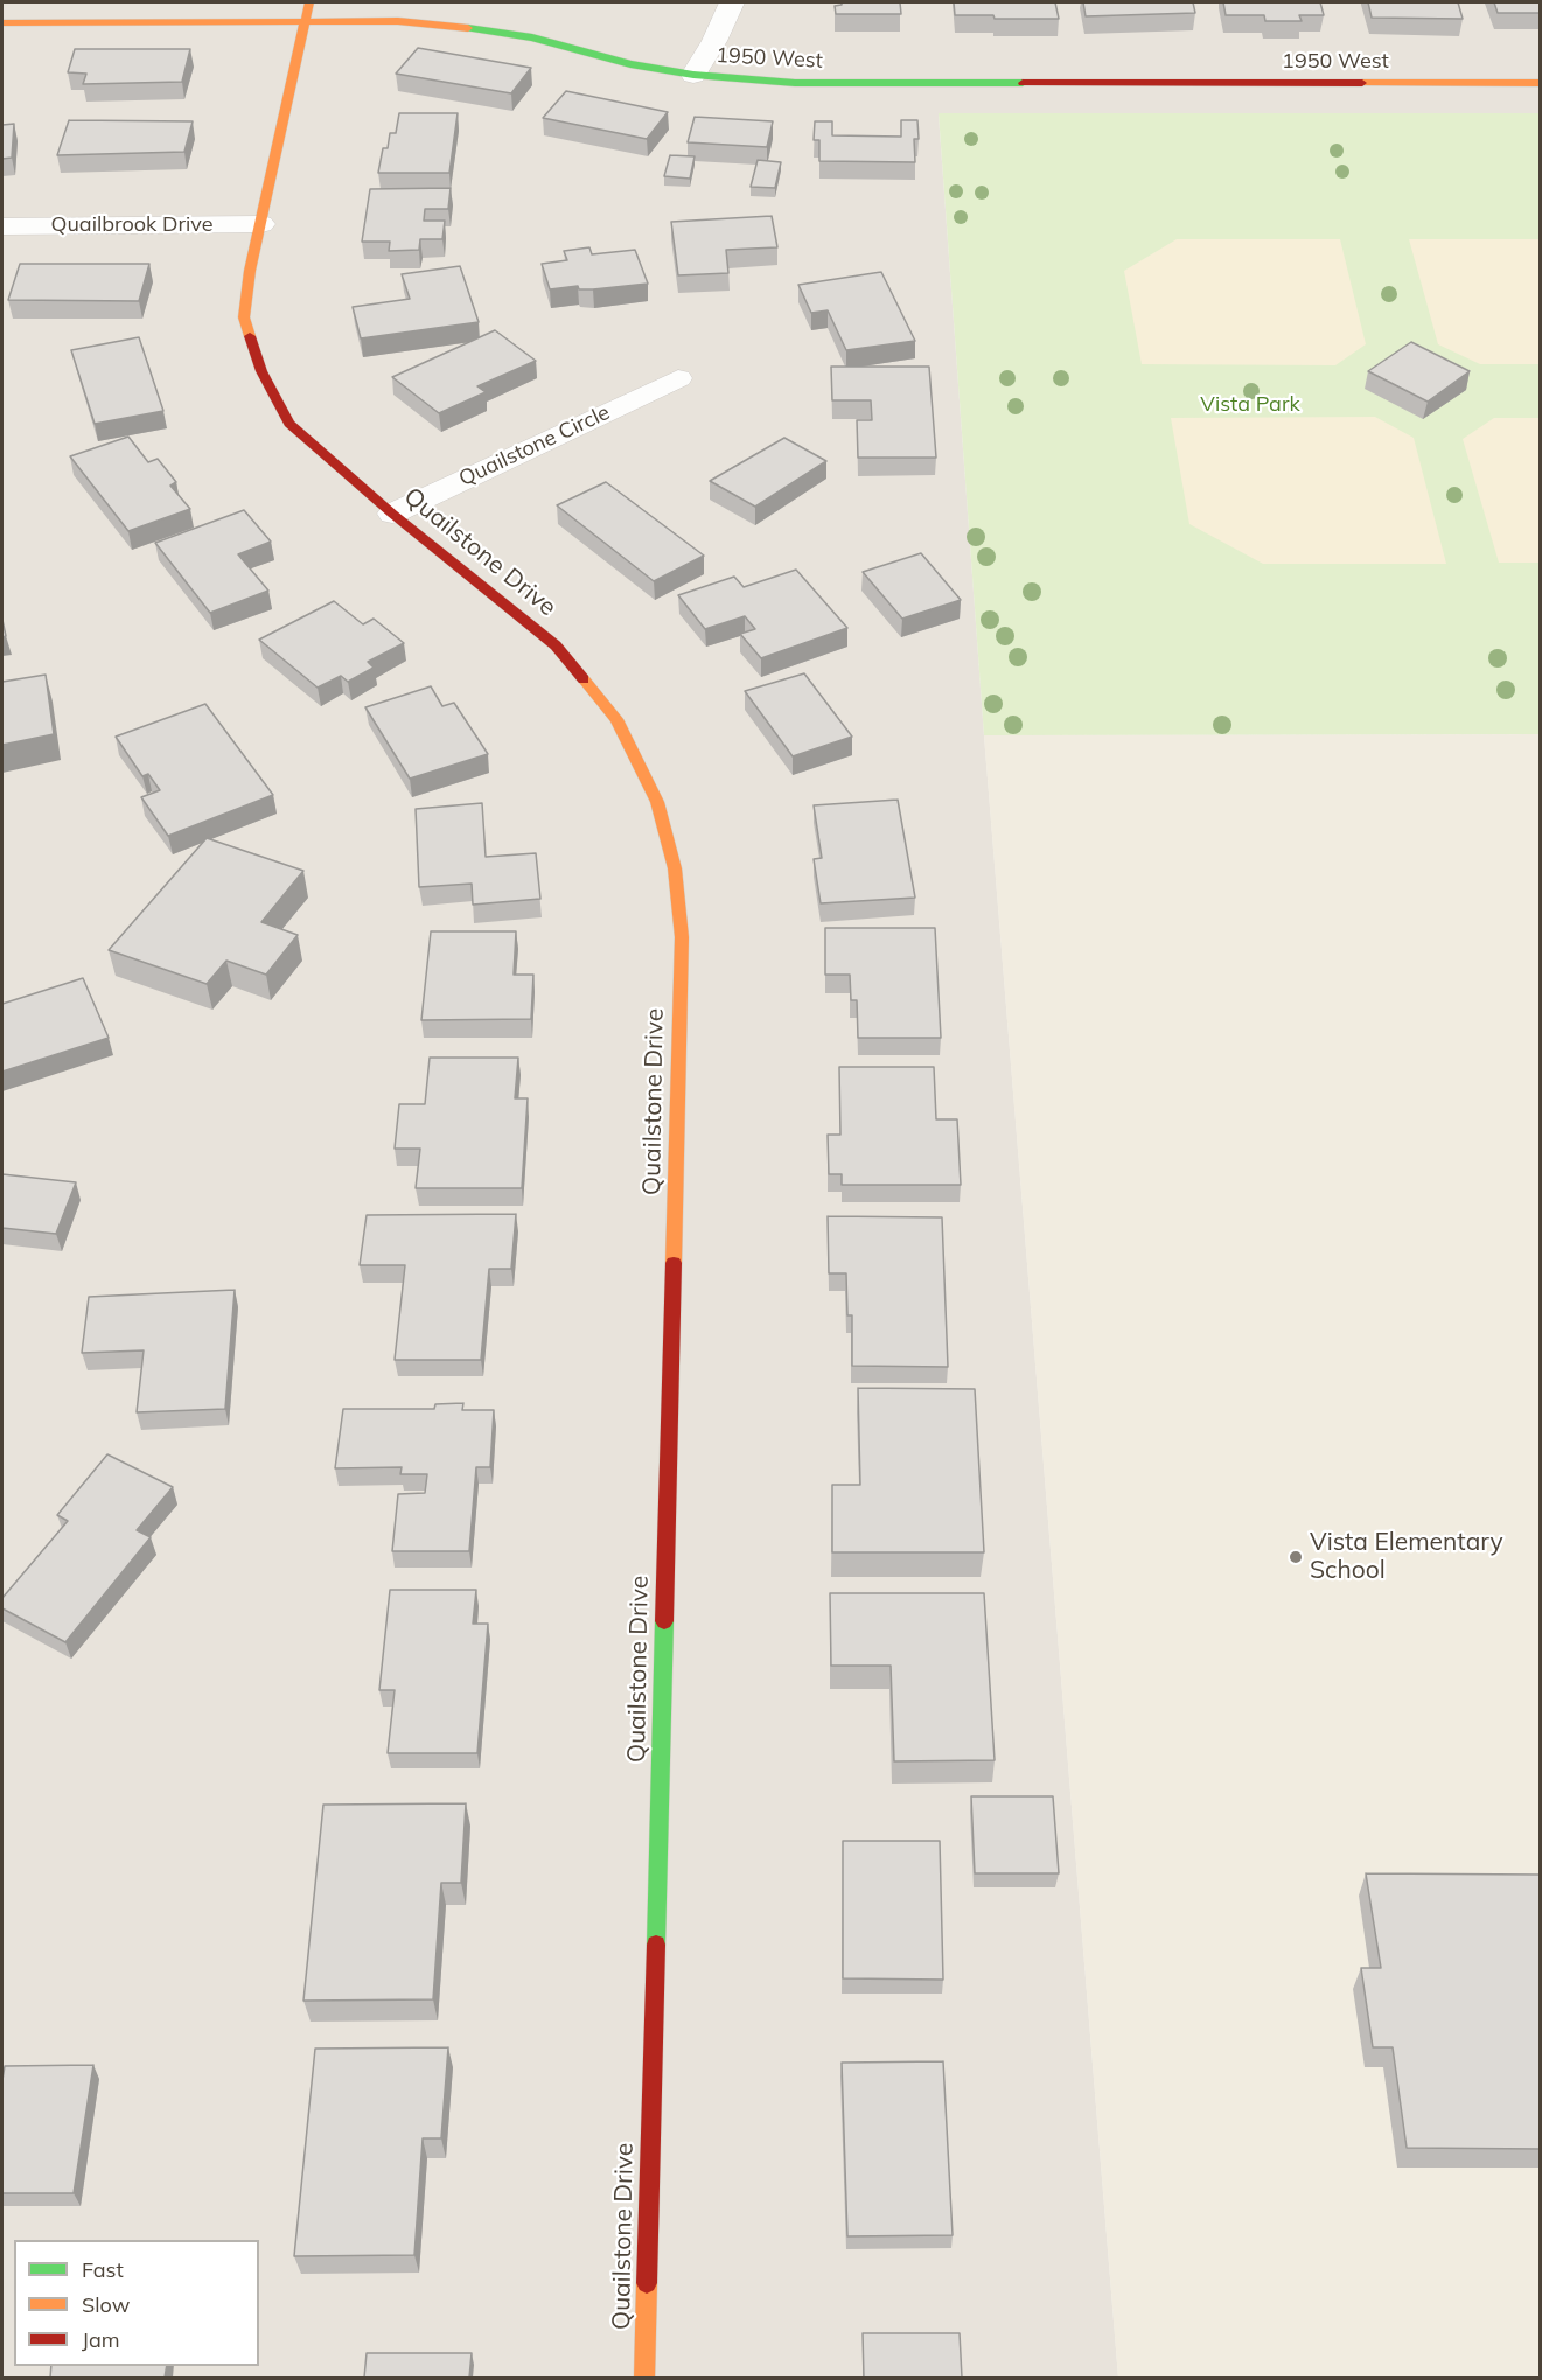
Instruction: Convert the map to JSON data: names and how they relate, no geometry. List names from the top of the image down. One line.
{"streets":{"street":["1950 West","Quailbrook Drive","Quailstone Circle","Quailstone Drive"]},"crossings":[["1950 West","Quailstone Drive"],["Quailbrook Drive","Quailstone Drive"],["Quailstone Circle","Quailstone Drive"]],"parks":["Vista Park"],"places":["Vista Elementary School"],"legend":["Fast","Slow","Jam"]}
